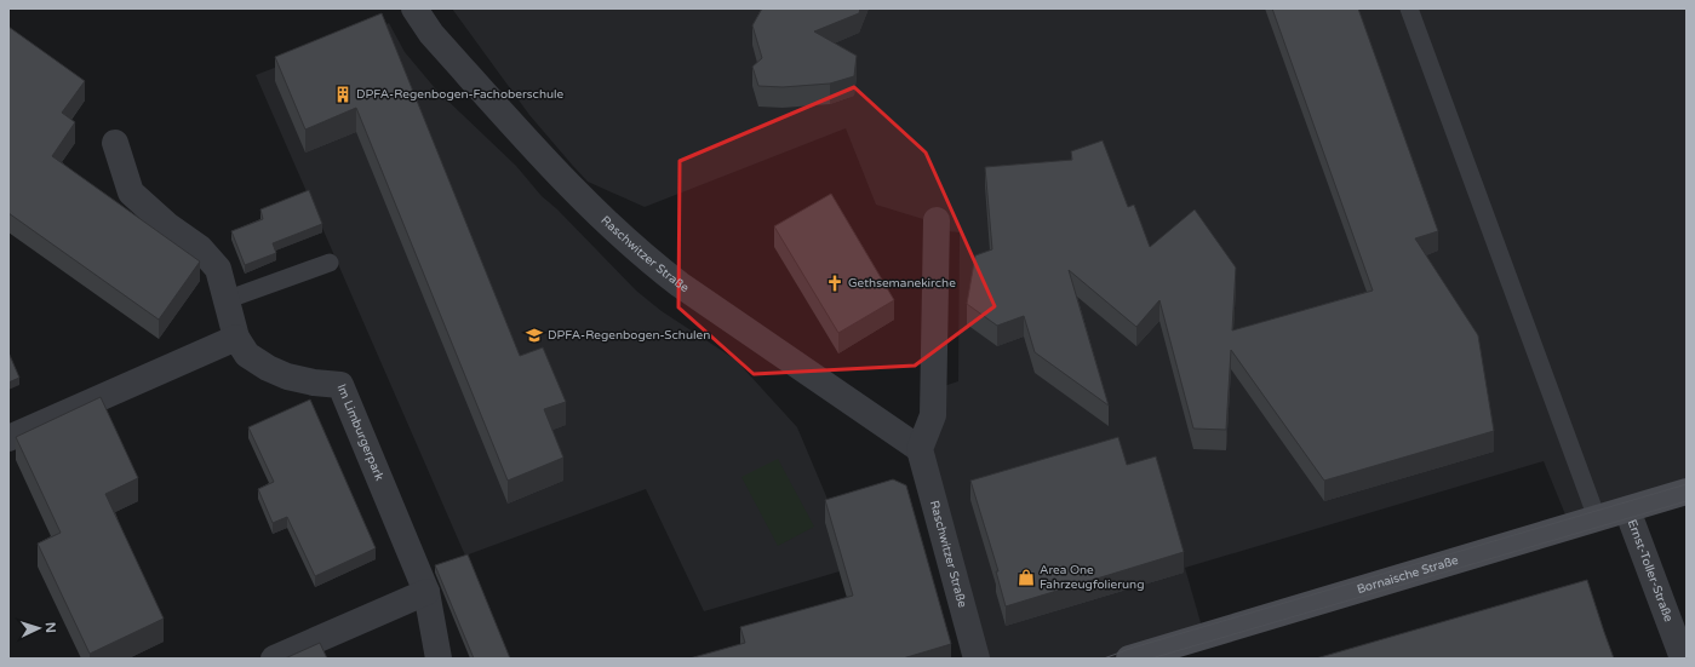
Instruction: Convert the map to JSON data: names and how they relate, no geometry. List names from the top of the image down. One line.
{"streets":{"main road":["Bornaische Straße"],"street":["Raschwitzer Straße","Im Limburgerpark","Ernst-Toller-Straße"]},"crossings":[["Ernst-Toller-Straße","Bornaische Straße"]],"places":{"building":["DPFA-Regenbogen-Fachoberschule"],"church":["Gethsemanekirche"],"school or university":["DPFA-Regenbogen-Schulen"],"shop":["Area One Fahrzeugfolierung"]},"north":"right"}
